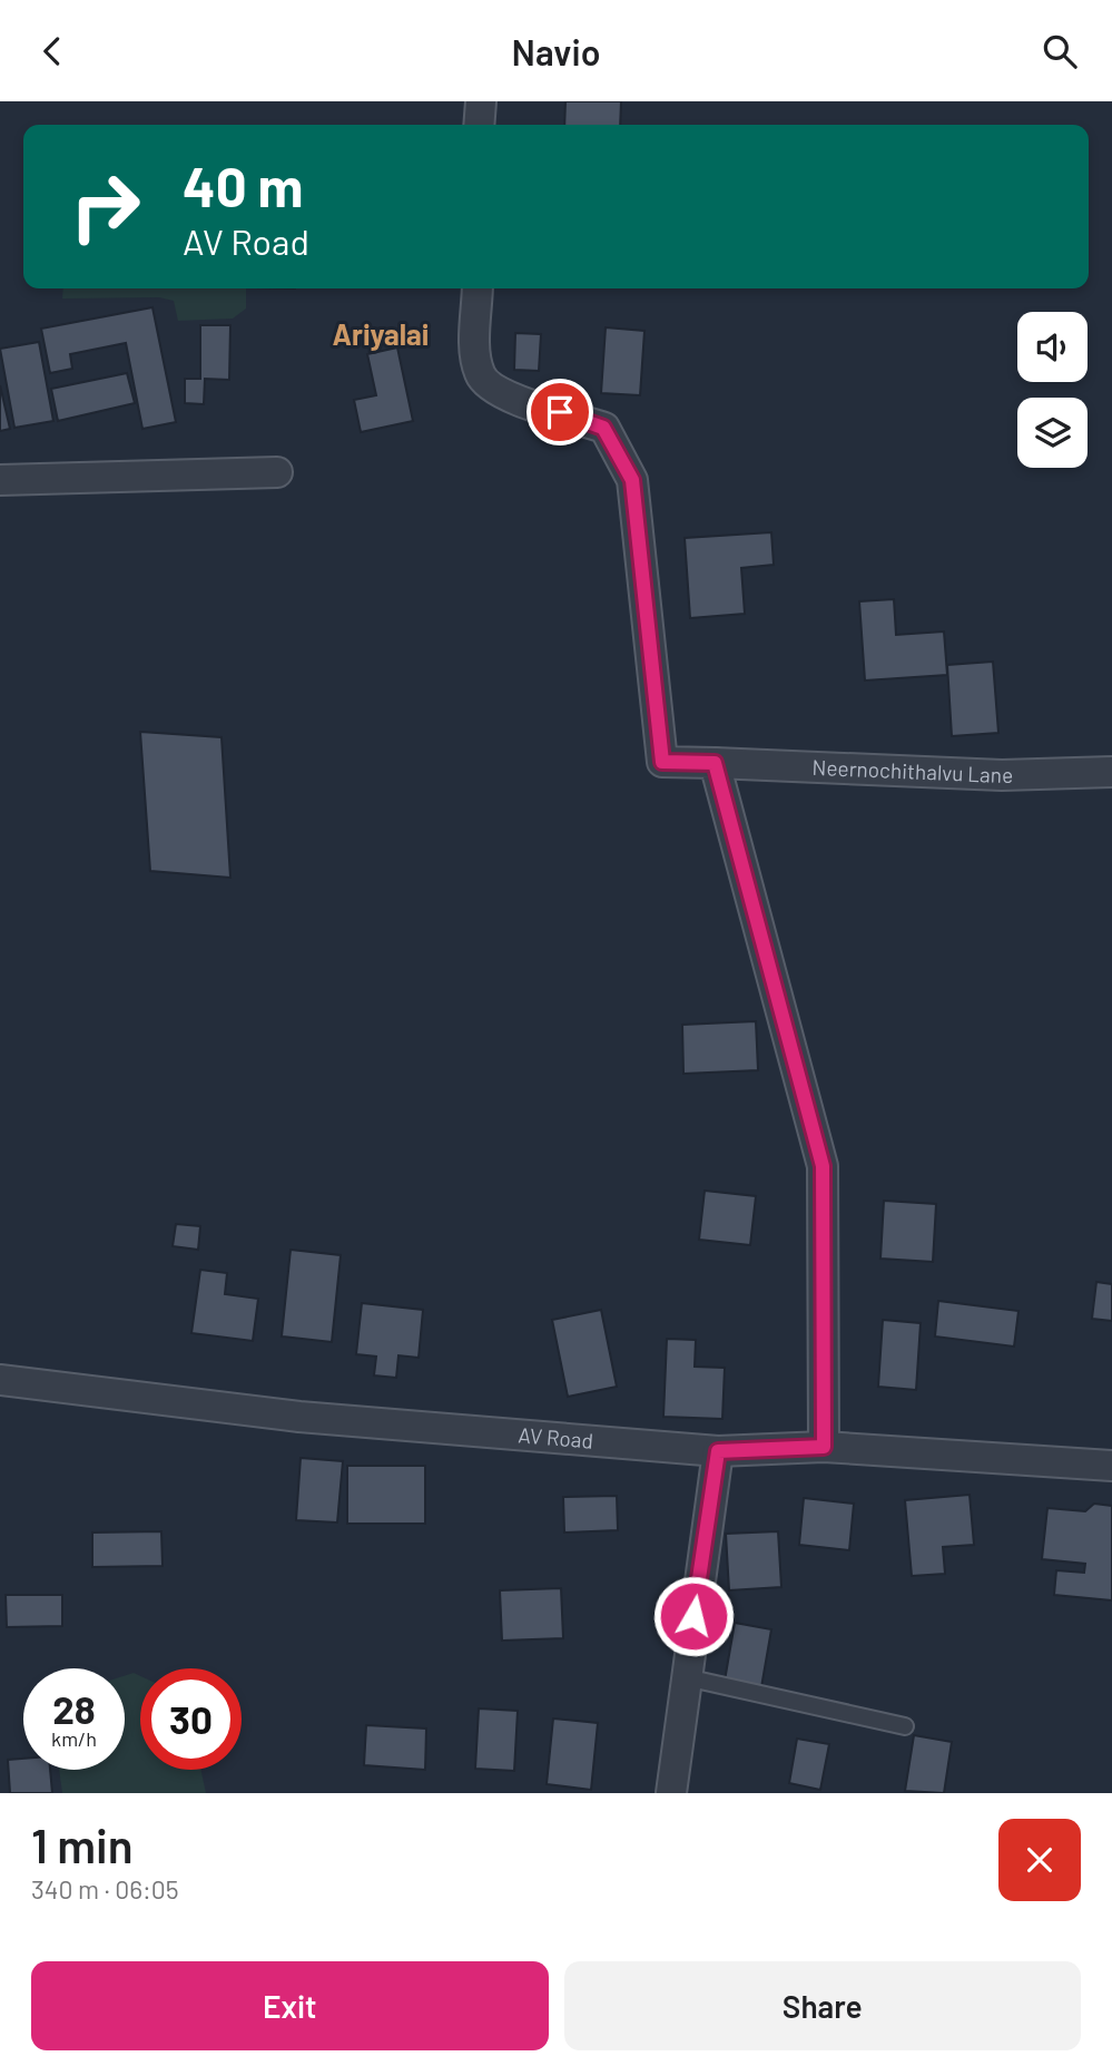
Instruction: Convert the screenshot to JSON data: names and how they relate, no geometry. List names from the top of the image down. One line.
{"streets":{"street":["Neernochithalvu Lane","AV Road"]},"districts":["Ariyalai"],"page":{"header":"Navio","turn":["40 m","AV Road"],"speed":"28 km/h","limit":"30","heading":["1 min","340 m · 06:05"],"buttons":["Exit","Share"]}}
